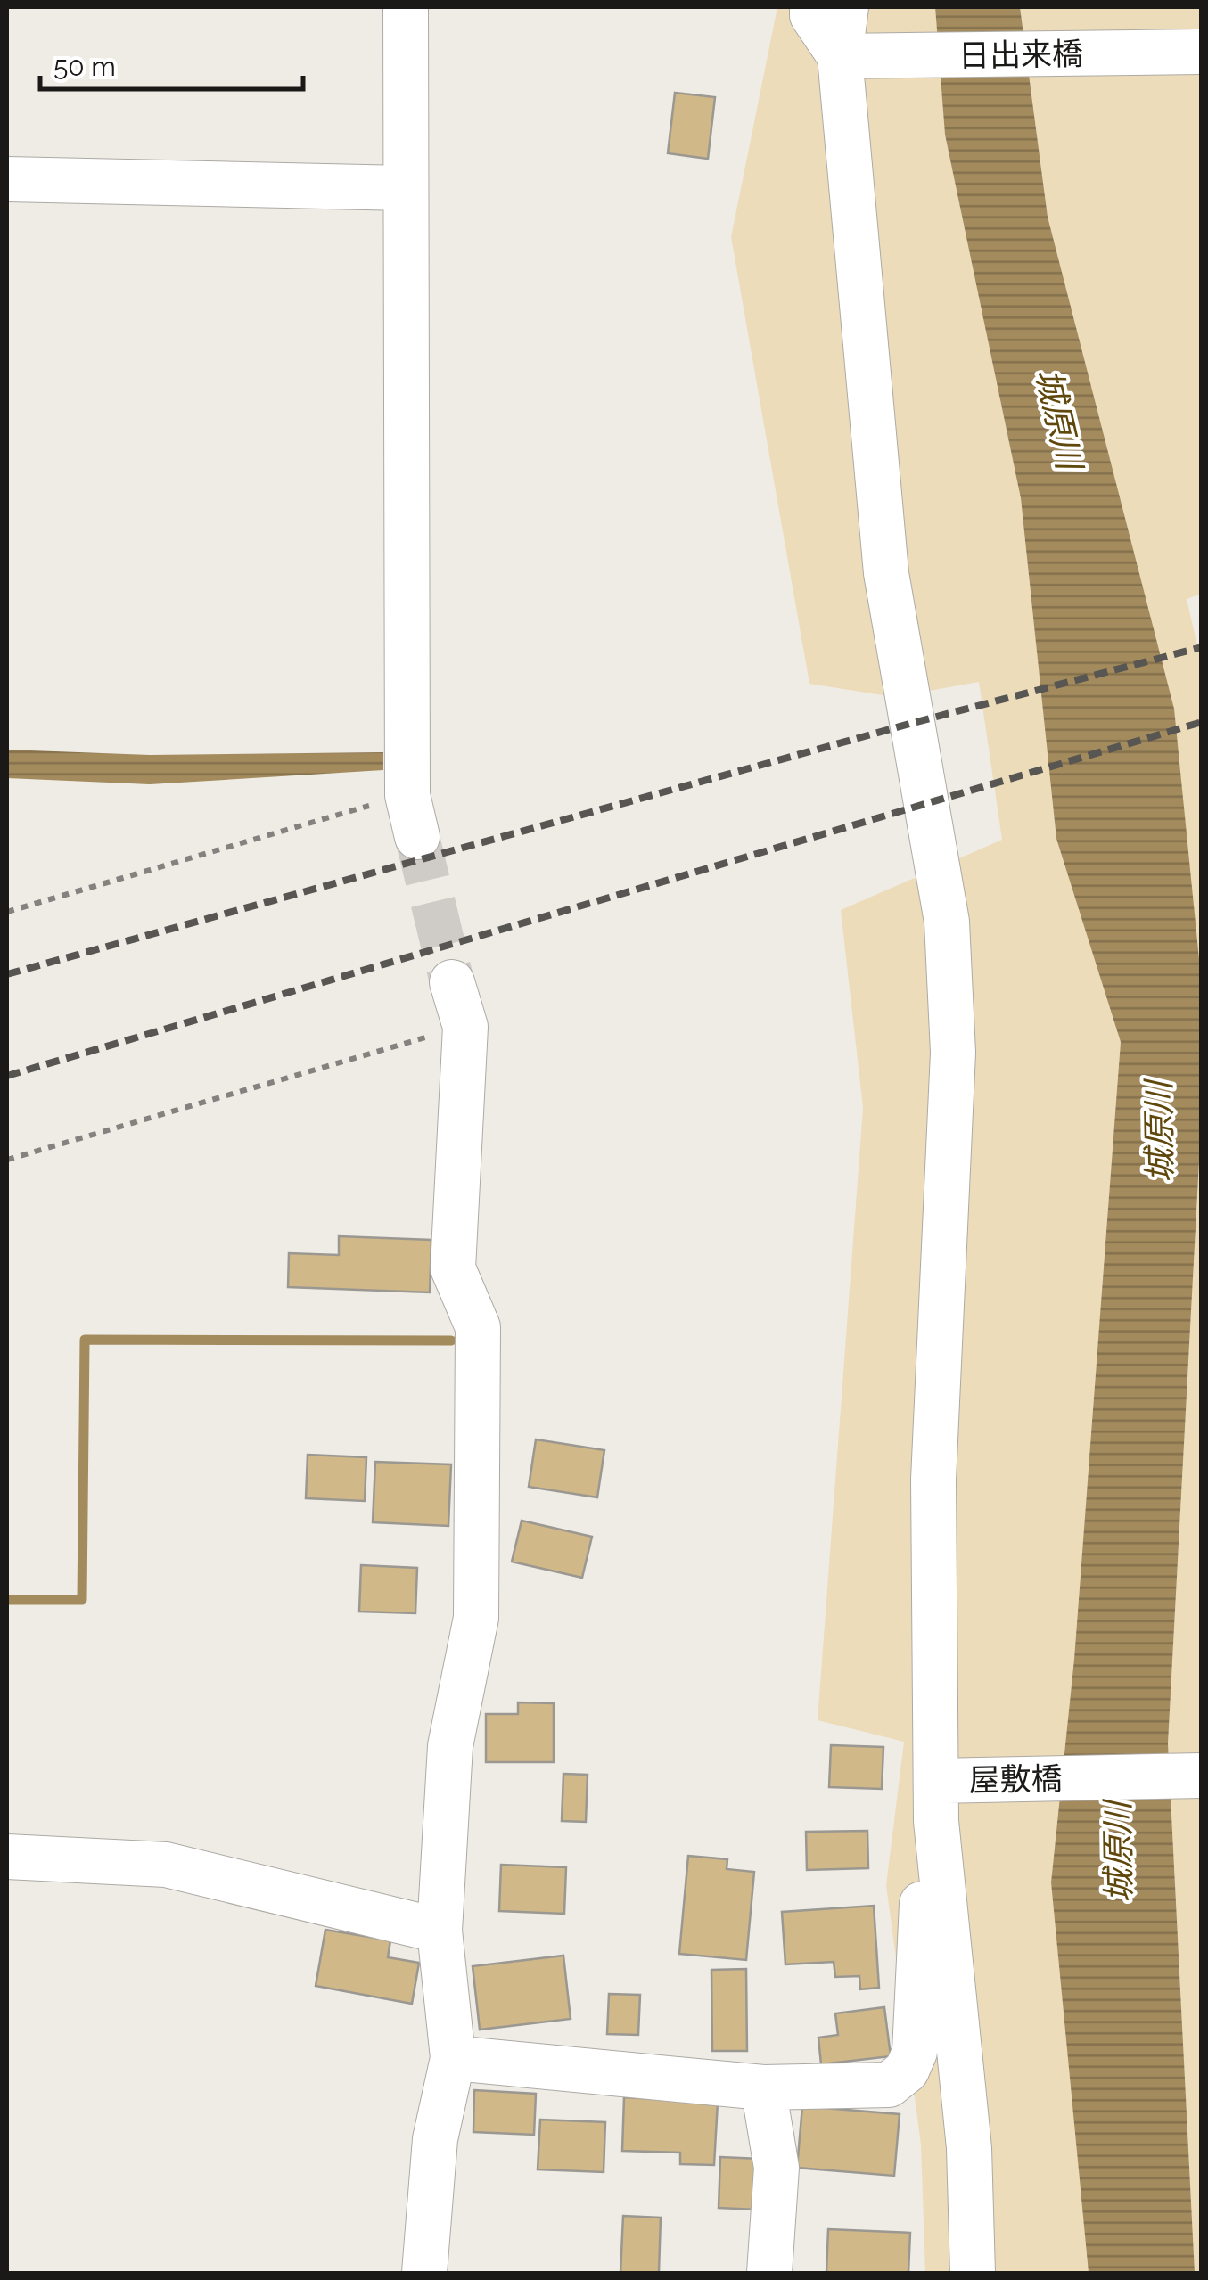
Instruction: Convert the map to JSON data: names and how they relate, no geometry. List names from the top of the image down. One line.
{"streets":{"street":["日出来橋","屋敷橋"]},"water":["城原川"],"scale_bar":"50 m"}
